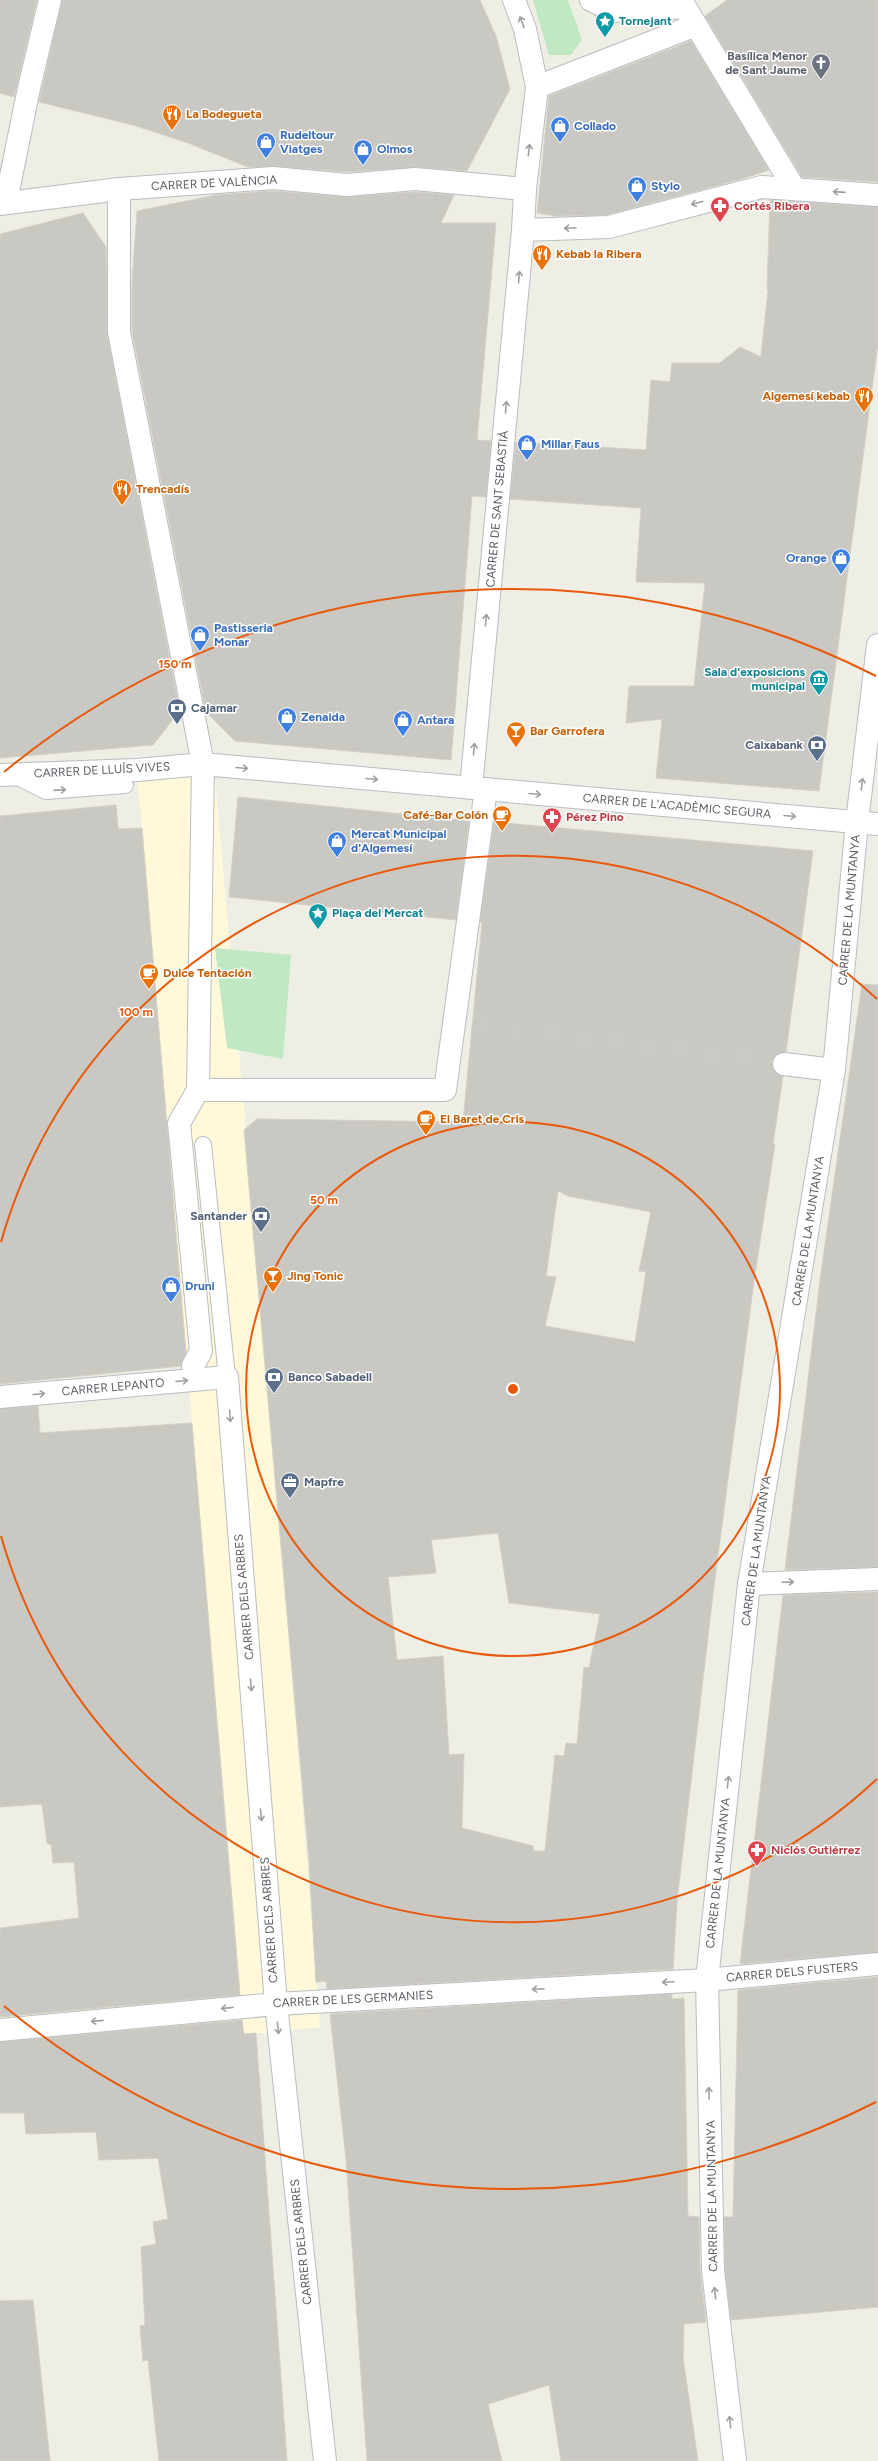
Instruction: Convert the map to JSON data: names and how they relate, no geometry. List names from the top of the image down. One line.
{"streets":{"street":["CARRER DE VALÈNCIA","CARRER DE SANT SEBASTIÀ","CARRER DE LLUÍS VIVES","CARRER DE L'ACADÈMIC SEGURA","CARRER DE LA MUNTANYA","CARRER LEPANTO","CARRER DELS ARBRES","CARRER DELS FUSTERS","CARRER DE LES GERMANIES"]},"crossings":[["CARRER DE VALÈNCIA","CARRER DE SANT SEBASTIÀ"],["CARRER DE SANT SEBASTIÀ","CARRER DE L'ACADÈMIC SEGURA"],["CARRER DE L'ACADÈMIC SEGURA","CARRER DE LA MUNTANYA"],["CARRER DE LA MUNTANYA","CARRER DELS FUSTERS"],["CARRER DE LA MUNTANYA","CARRER DE LES GERMANIES"],["CARRER LEPANTO","CARRER DELS ARBRES"],["CARRER DELS ARBRES","CARRER DE LES GERMANIES"],["CARRER DELS FUSTERS","CARRER DE LES GERMANIES"]],"one_way":["CARRER DE SANT SEBASTIÀ","CARRER DE L'ACADÈMIC SEGURA","CARRER DE LA MUNTANYA","CARRER LEPANTO","CARRER DELS ARBRES","CARRER DE LES GERMANIES"],"places":{"place":["Tornejant","Plaça del Mercat"],"church":["Basílica Menor de Sant Jaume"],"restaurant":["La Bodegueta","Kebab la Ribera","Algemesí kebab","Trencadís"],"shop":["Collado","Rudeltour Viatges","Olmos","Stylo","Millar Faus","Orange","Pastisseria Monar","Zenaida","Antara","Mercat Municipal d'Algemesí","Druni"],"pharmacy":["Cortés Ribera","Pérez Pino","Niclós Gutiérrez"],"museum":["Sala d'exposicions municipal"],"bank":["Cajamar","Caixabank","Santander","Banco Sabadell"],"bar":["Bar Garrofera","Jing Tonic"],"cafe":["Café-Bar Colón","Dulce Tentación","El Baret de Cris"],"office":["Mapfre"]},"rings":["150 m","100 m","50 m"]}
